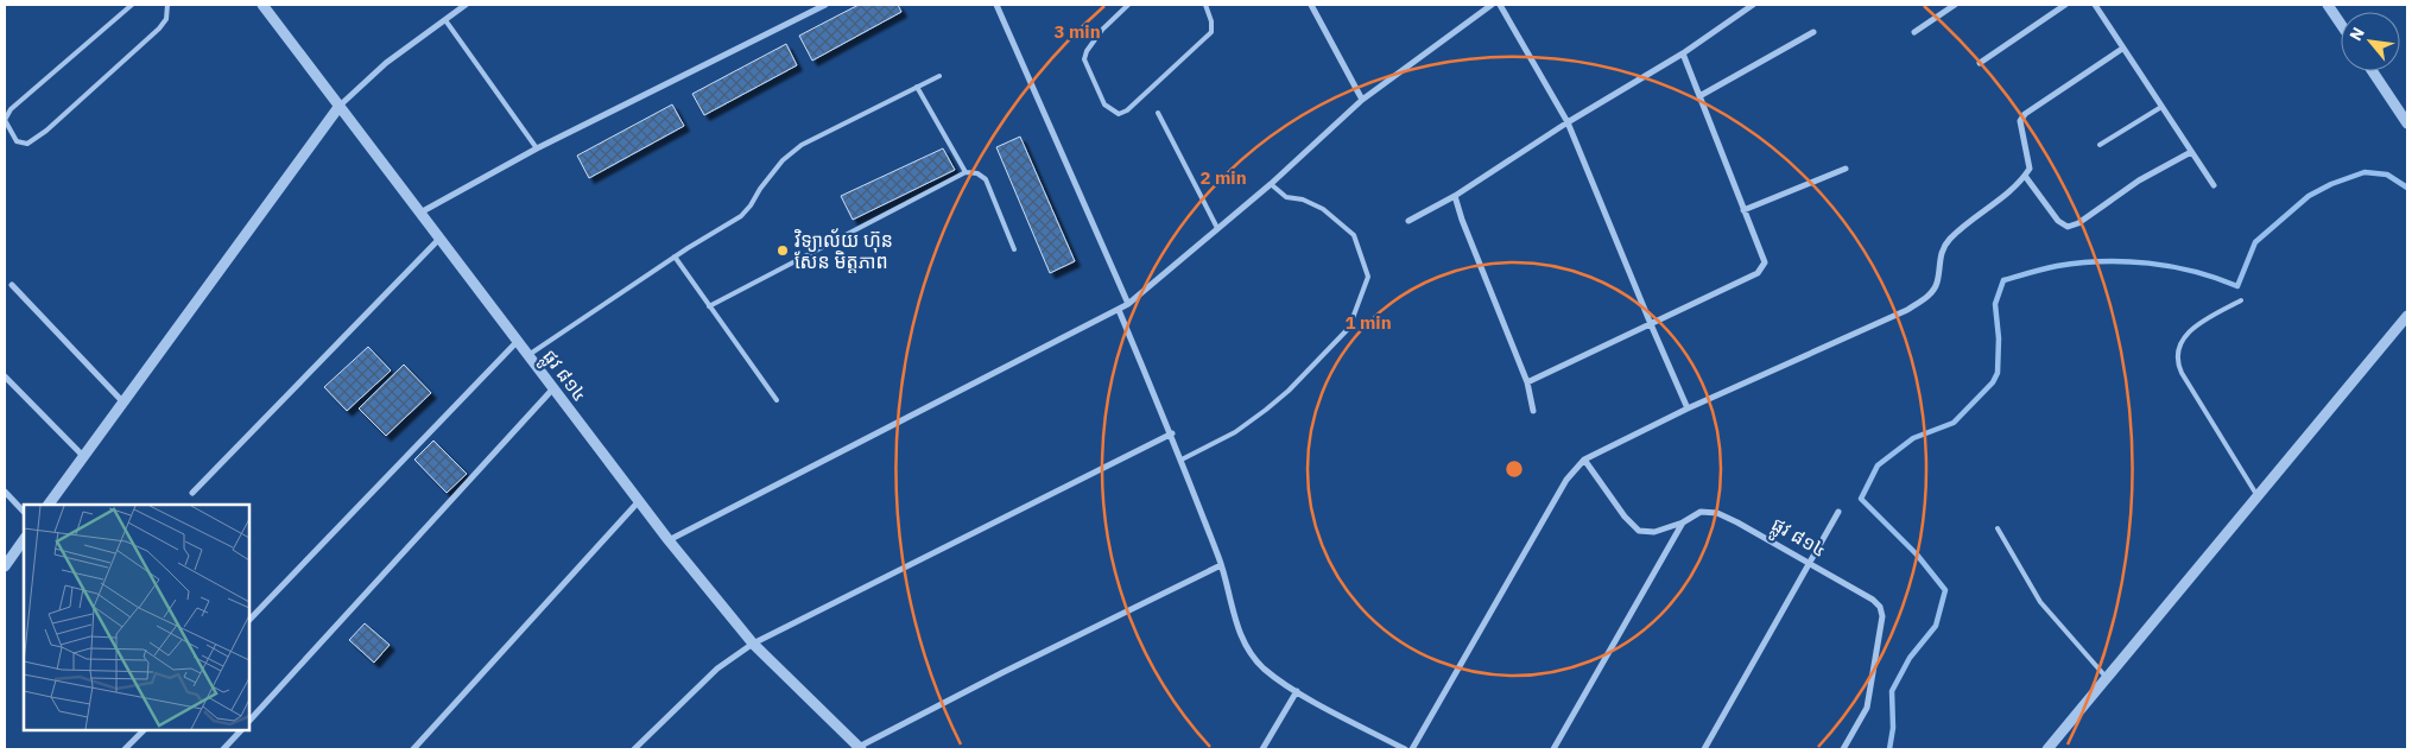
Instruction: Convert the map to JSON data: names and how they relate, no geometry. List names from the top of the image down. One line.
{"streets":{"street":["ផ្លូវ ៨១៤"]},"places":["វិទ្យាល័យ ហ៊ុន សែន មិត្តភាព"],"north":"top left","rings":["3 min","2 min","1 min"]}
